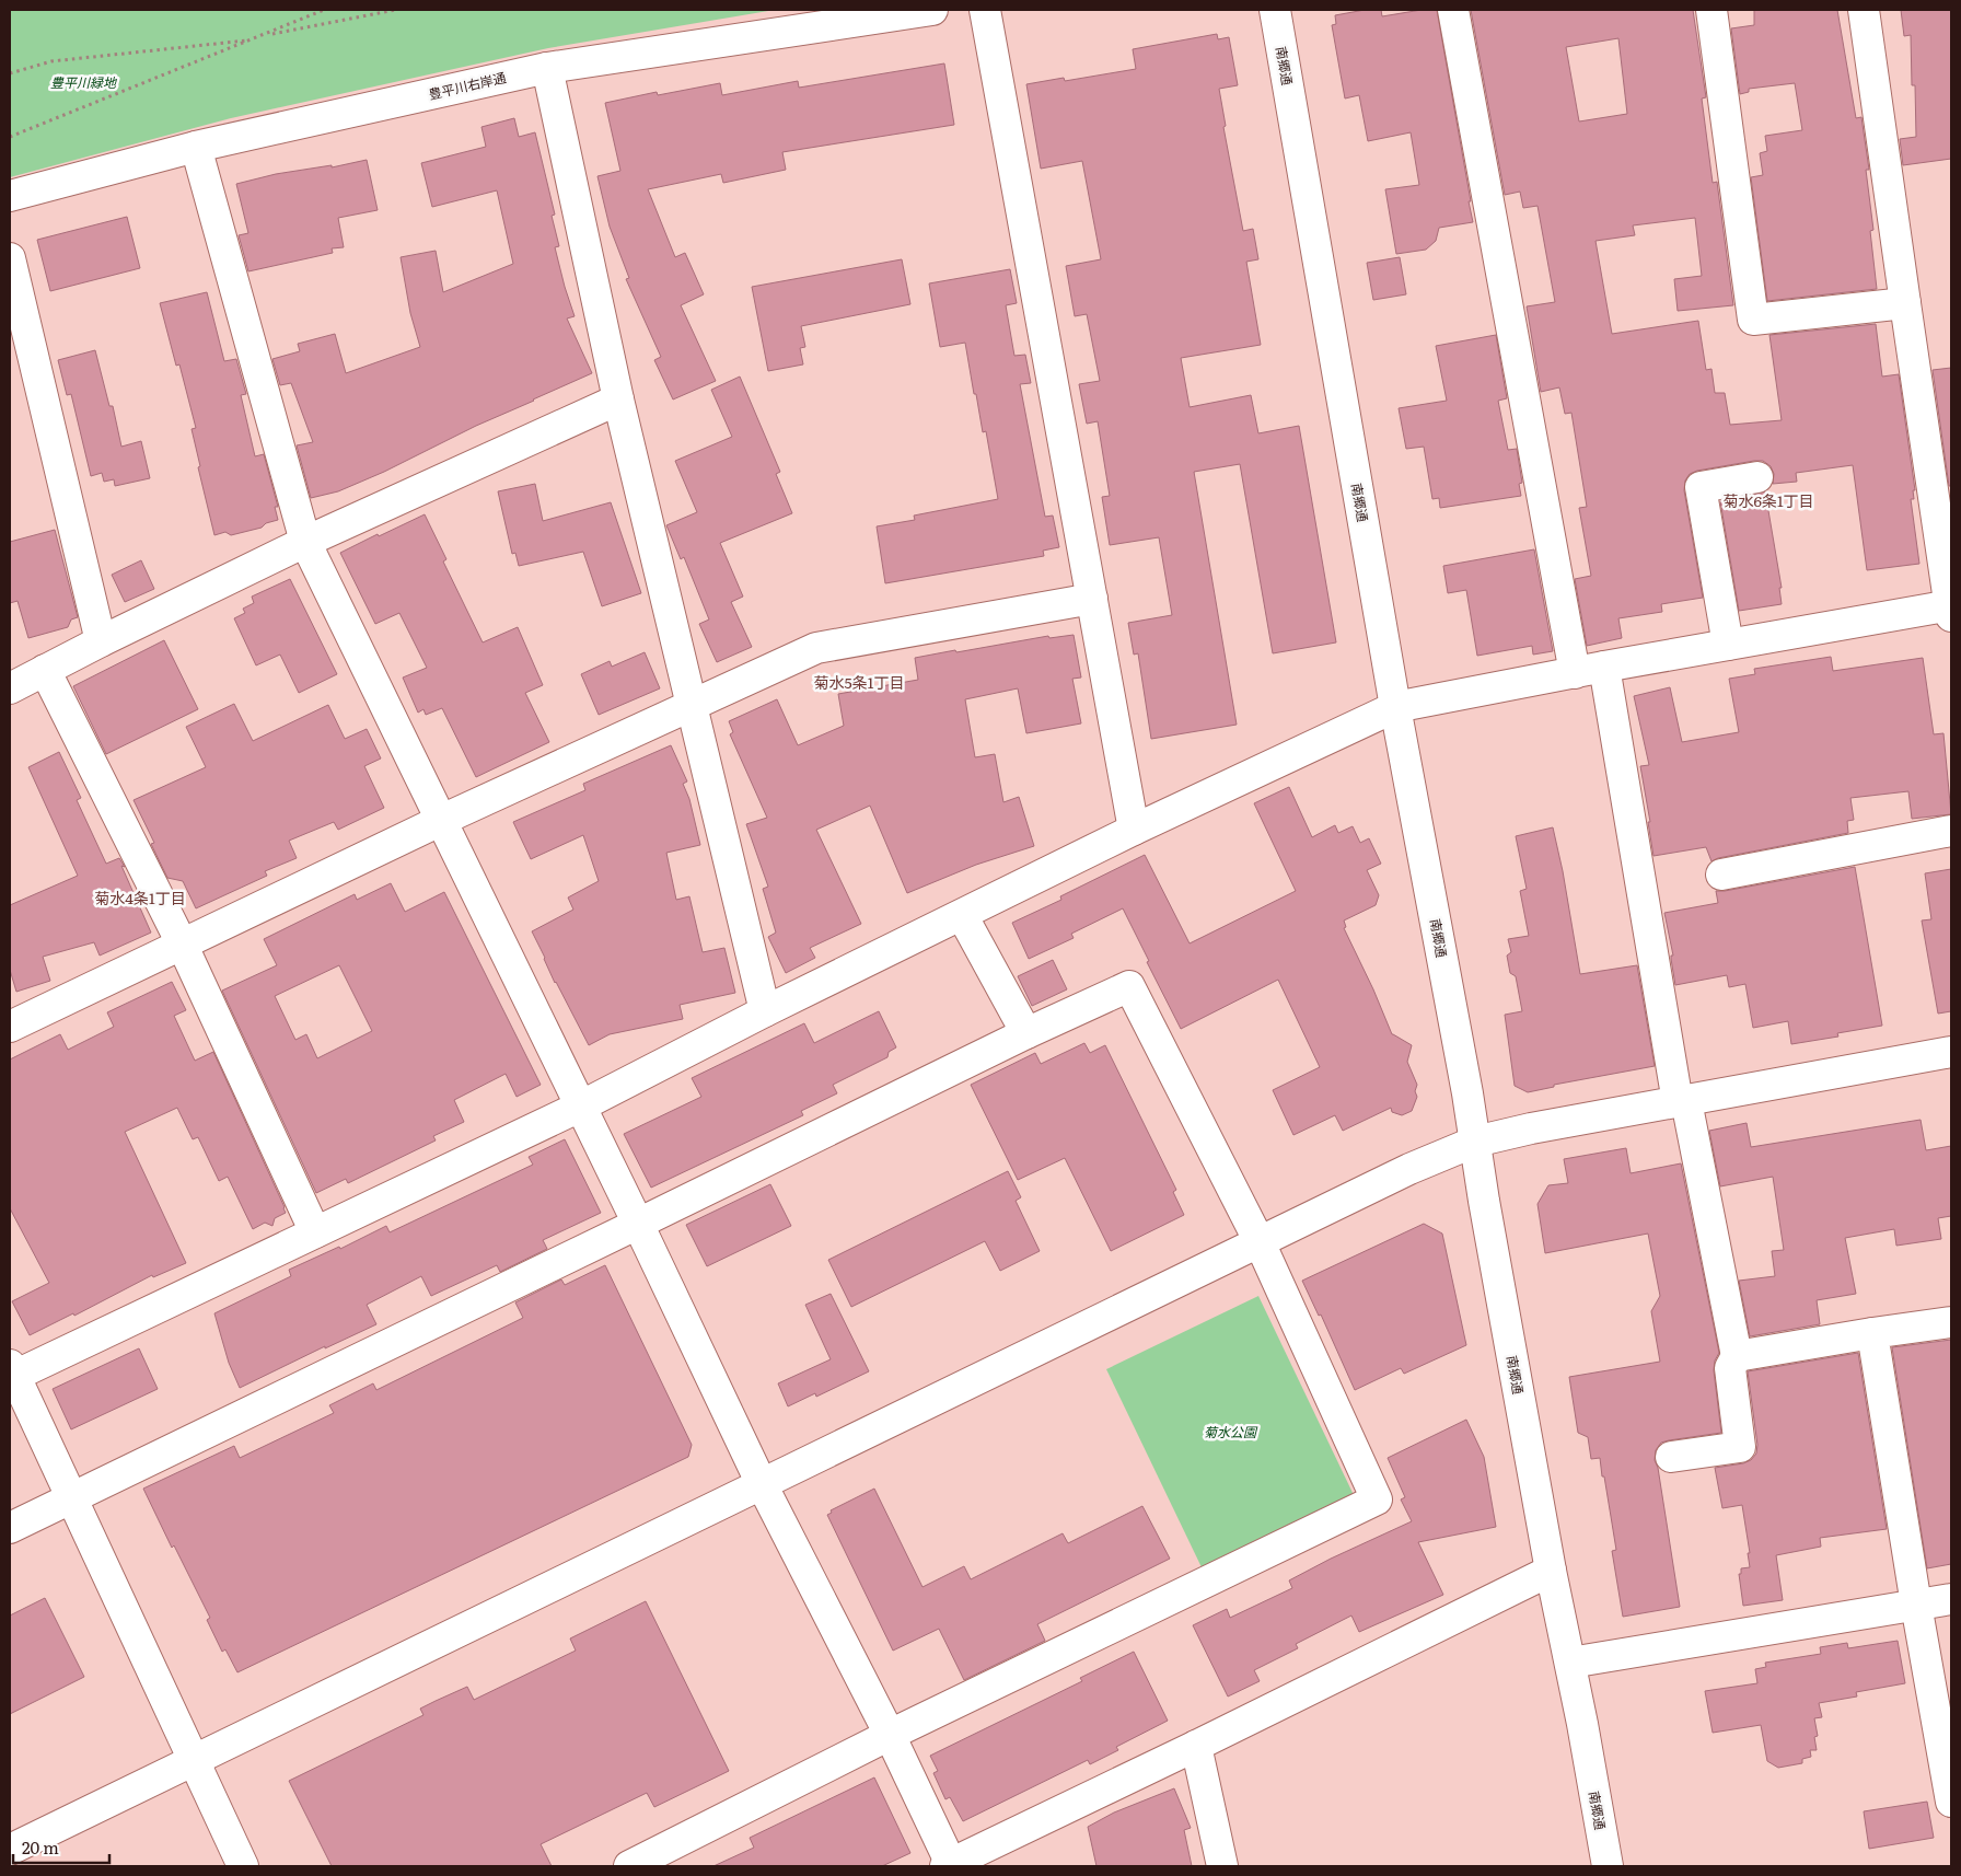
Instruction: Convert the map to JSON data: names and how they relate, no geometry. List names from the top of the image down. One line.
{"streets":{"street":["南郷通","豊平川右岸通"]},"districts":["菊水6条1丁目","菊水5条1丁目","菊水4条1丁目"],"parks":["豊平川緑地","菊水公園"],"scale_bar":"20 m"}
